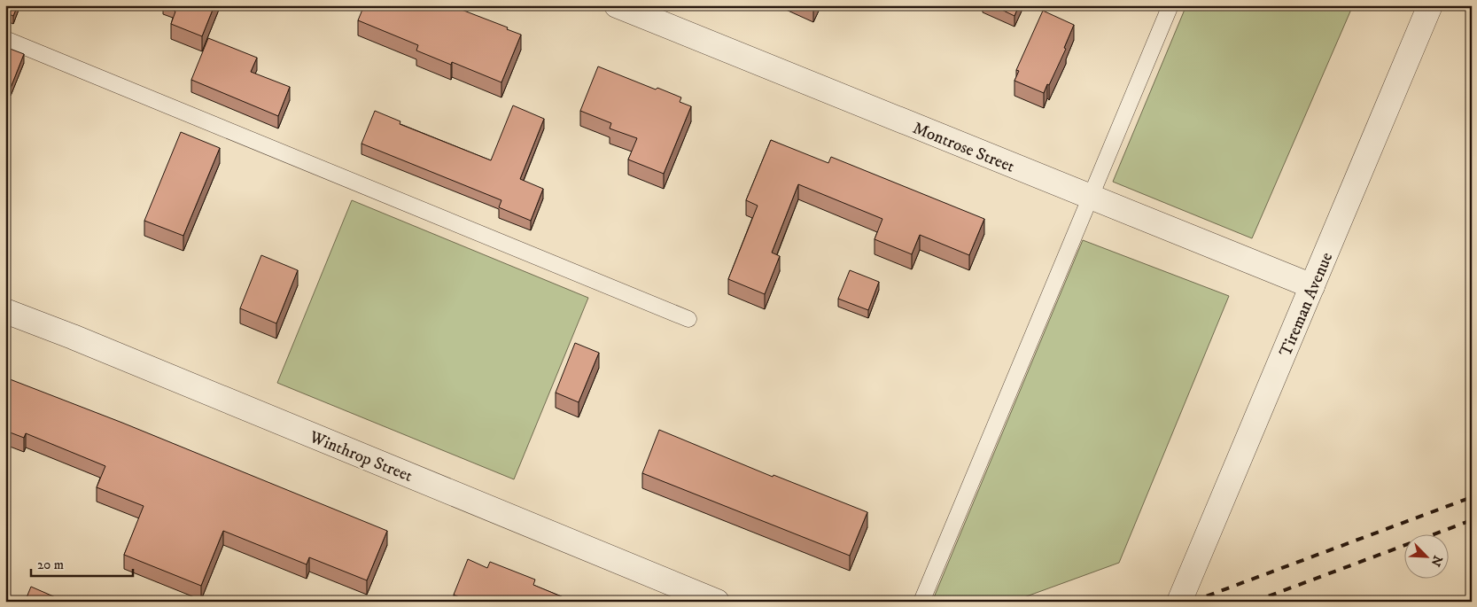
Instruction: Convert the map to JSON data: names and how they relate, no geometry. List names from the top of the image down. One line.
{"streets":{"street":["Montrose Street","Tireman Avenue","Winthrop Street"]},"crossings":[["Montrose Street","Tireman Avenue"]],"scale_bar":"20 m","north":"bottom right"}
